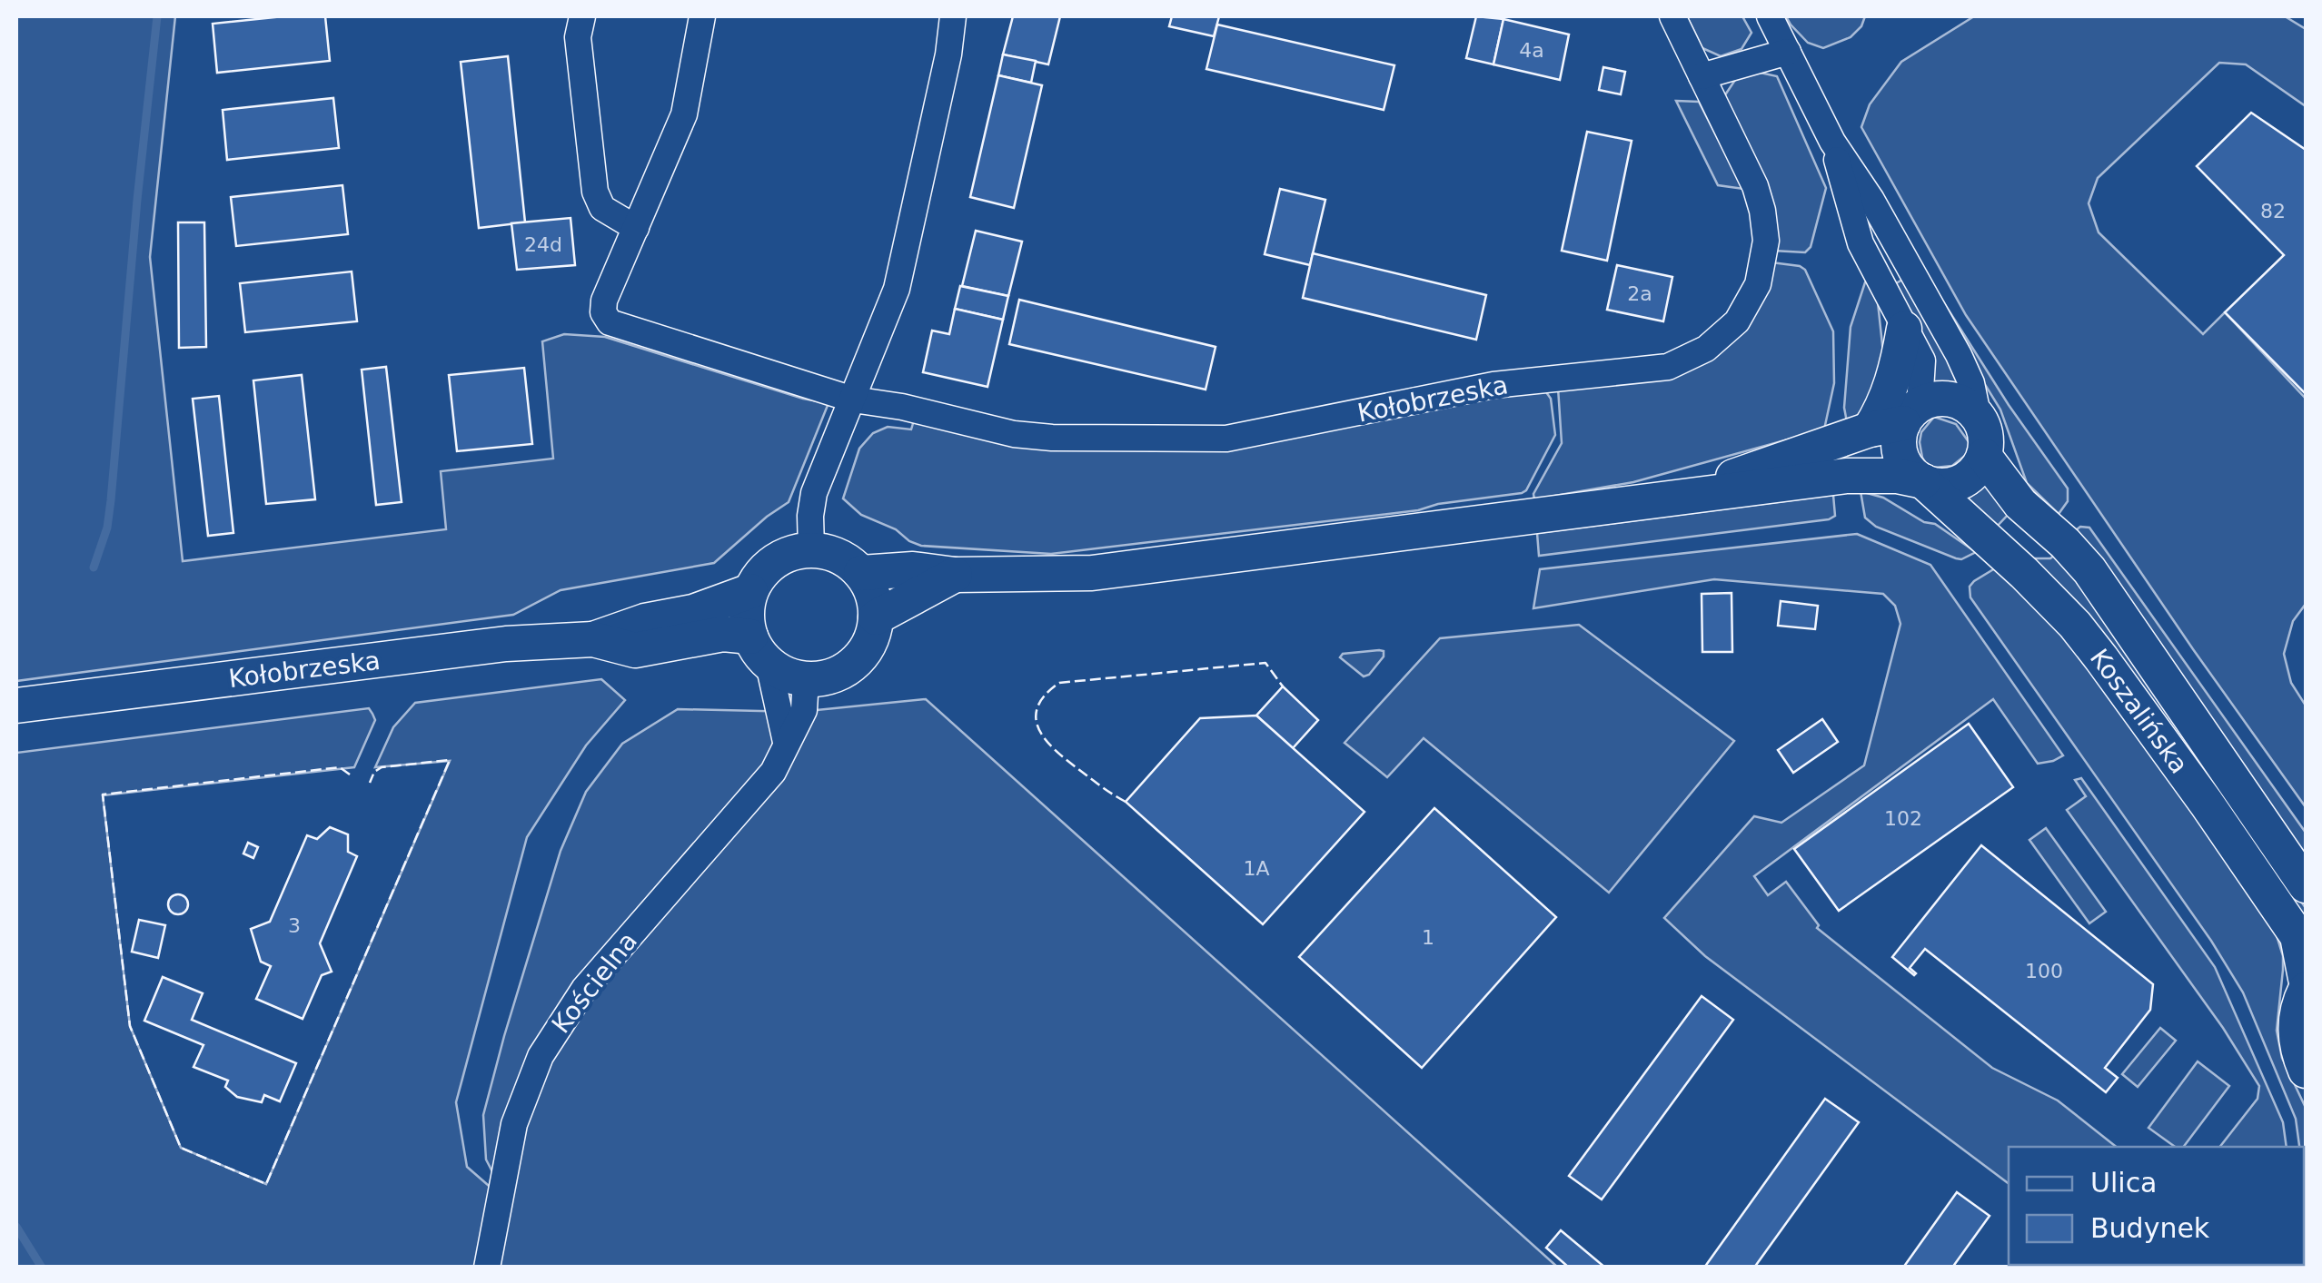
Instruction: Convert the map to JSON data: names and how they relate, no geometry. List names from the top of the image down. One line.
{"streets":{"main road":["Kołobrzeska","Koszalińska"],"street":["Kościelna"]},"crossings":[["Kołobrzeska","Kościelna"]],"house_numbers":["4a","82","24d","2a","102","1A","3","1","100"],"legend":["Ulica","Budynek"]}
